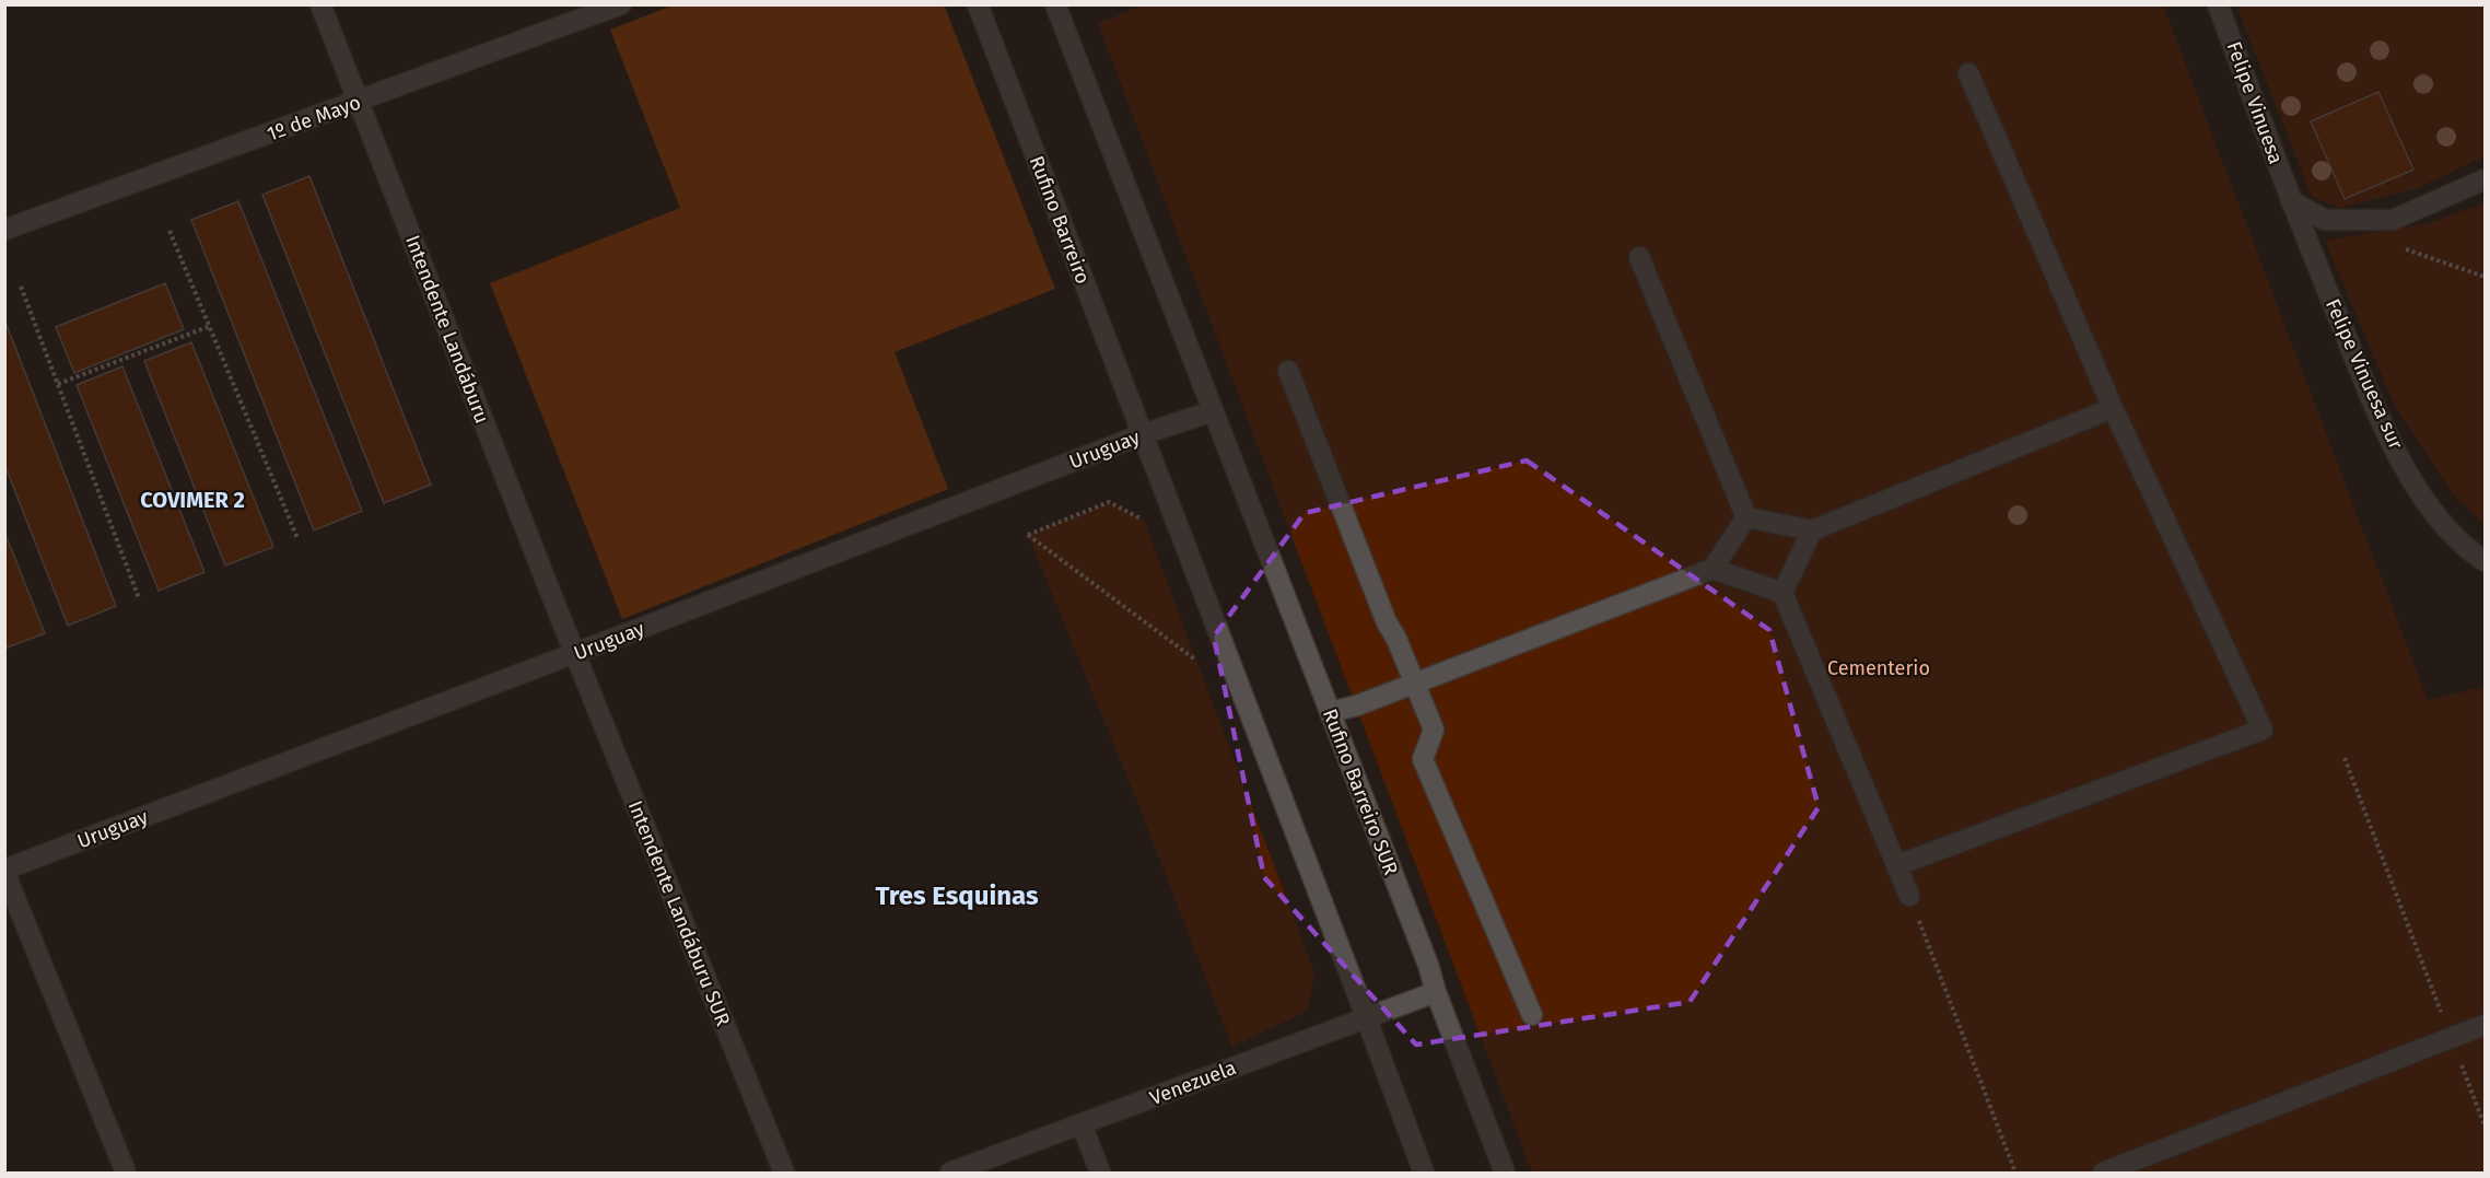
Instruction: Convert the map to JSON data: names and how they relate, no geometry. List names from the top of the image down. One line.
{"streets":{"street":["Felipe Vinuesa","1º de Mayo","Rufino Barreiro","Intendente Landáburu","Felipe Vinuesa sur","Uruguay","Rufino Barreiro SUR","Intendente Landáburu SUR","Venezuela"]},"crossings":[["Felipe Vinuesa","Felipe Vinuesa sur"],["1º de Mayo","Intendente Landáburu"],["Rufino Barreiro","Uruguay"],["Intendente Landáburu","Uruguay"],["Intendente Landáburu","Intendente Landáburu SUR"],["Uruguay","Rufino Barreiro SUR"],["Uruguay","Intendente Landáburu SUR"],["Rufino Barreiro SUR","Venezuela"]],"districts":["COVIMER 2","Tres Esquinas"],"parks":["Cementerio"]}
